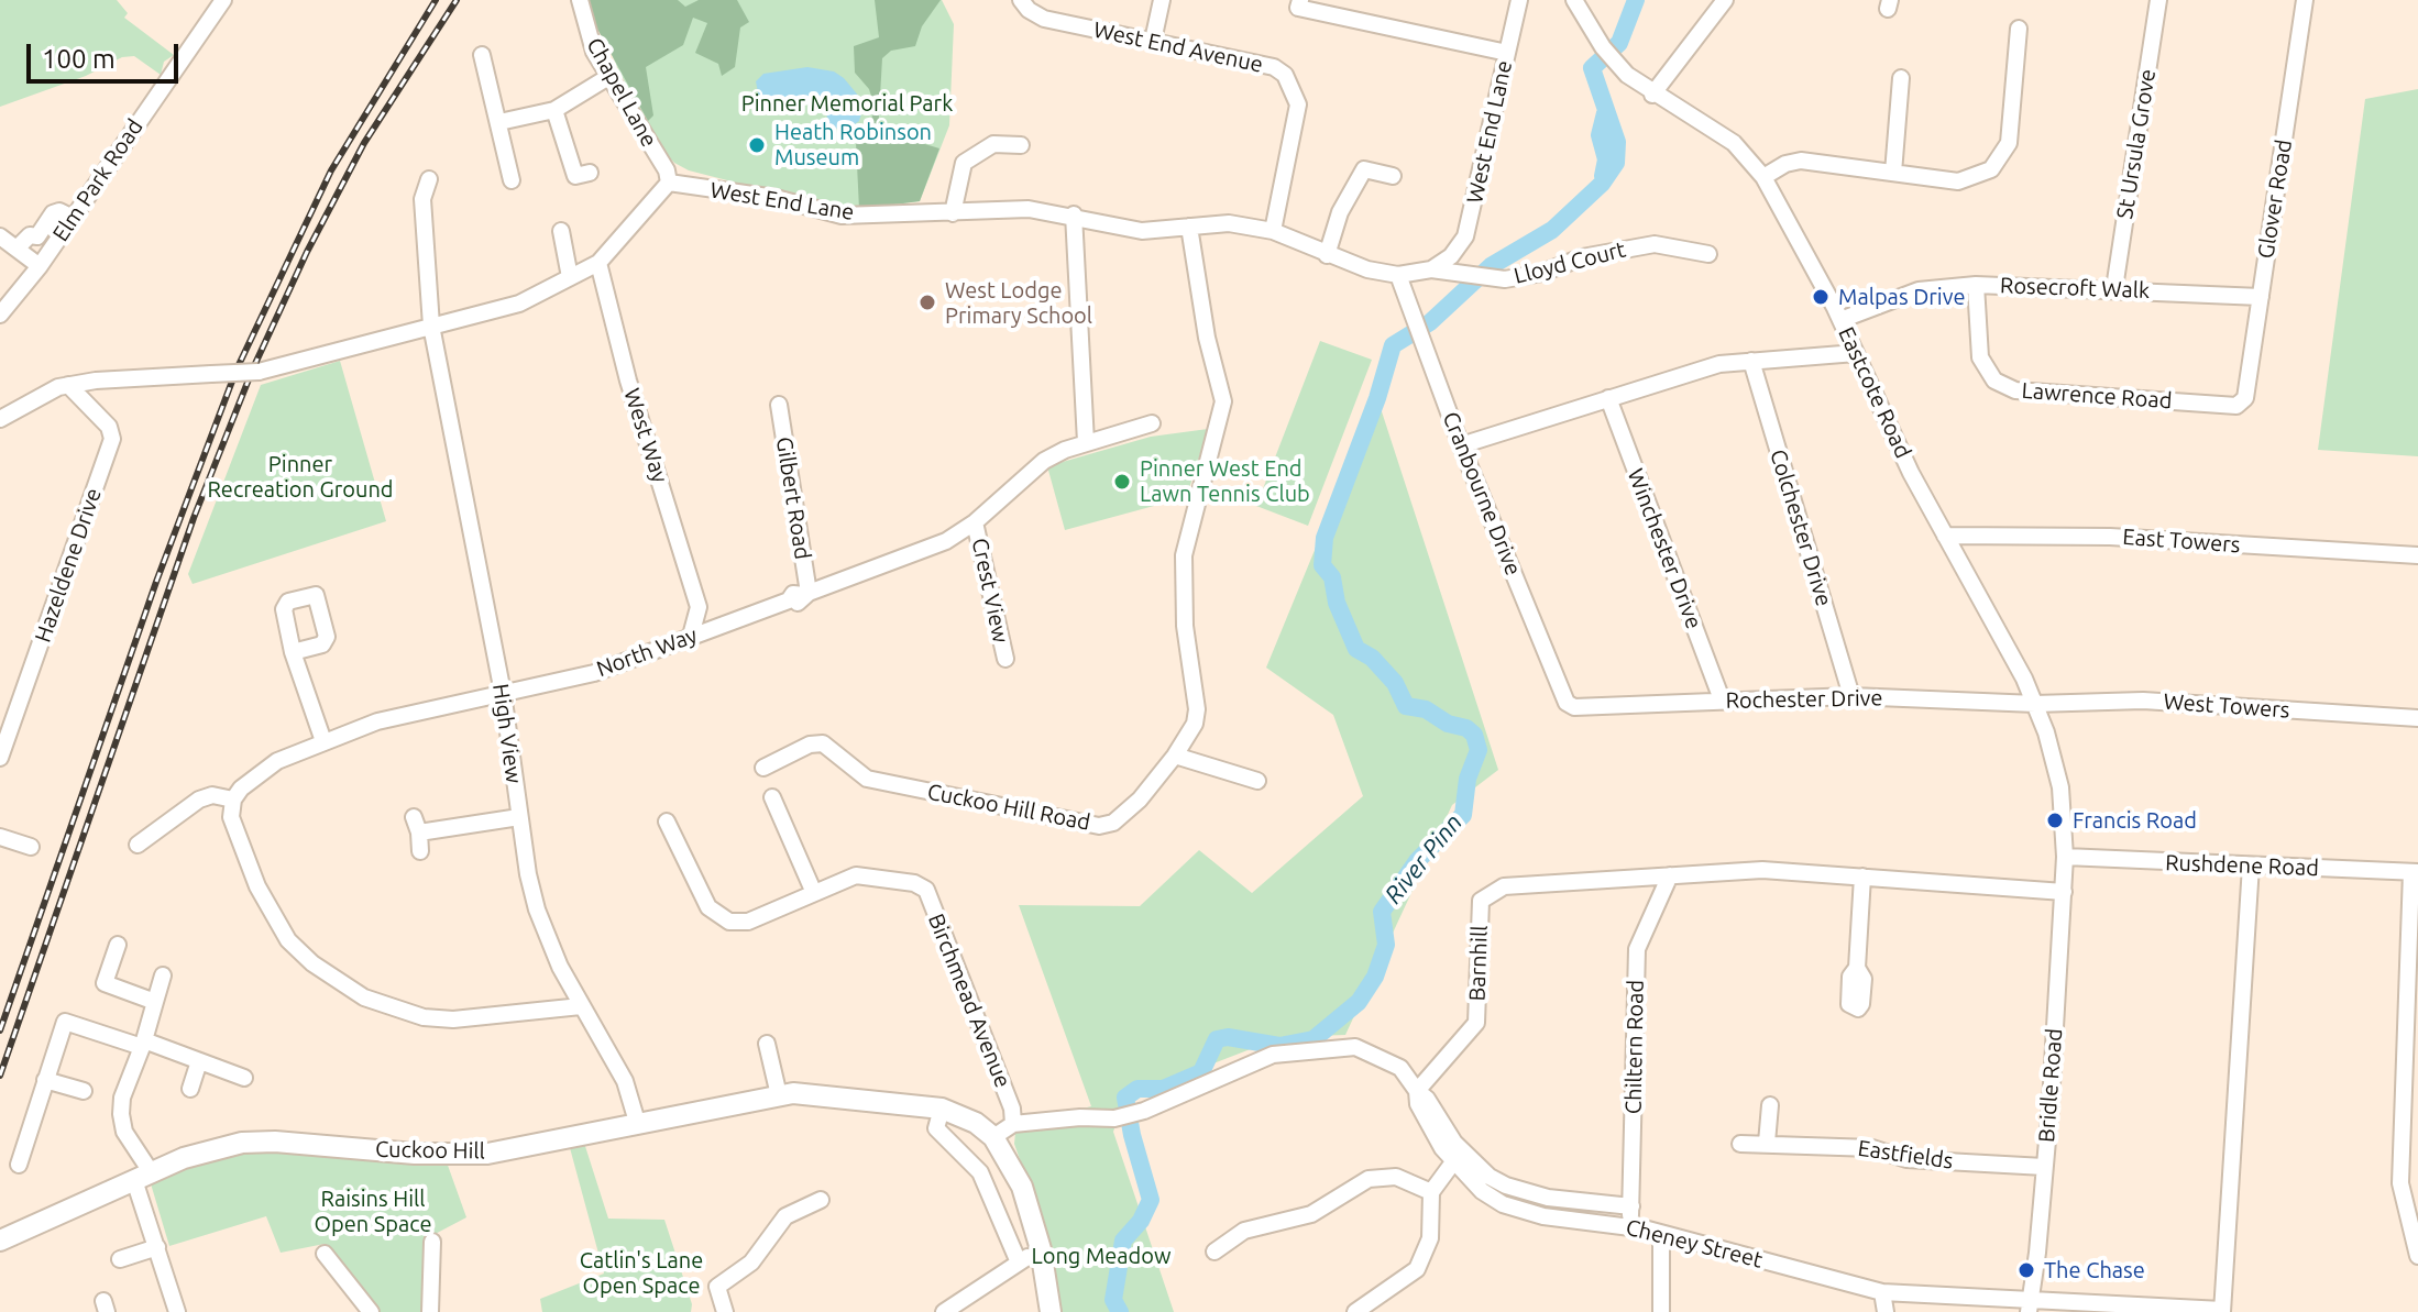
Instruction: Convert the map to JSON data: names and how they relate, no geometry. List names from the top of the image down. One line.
{"streets":{"main road":["Cuckoo Hill"],"street":["West End Avenue","Chapel Lane","West End Lane","St Ursula Grove","Elm Park Road","Glover Road","Lloyd Court","Rosecroft Walk","Eastcote Road","Lawrence Road","West Way","Cranbourne Drive","Gilbert Road","Colchester Drive","East Towers","Winchester Drive","Hazeldene Drive","Crest View","North Way","Rochester Drive","West Towers","High View","Cuckoo Hill Road","Rushdene Road","Barnhill","Birchmead Avenue","Chiltern Road","Bridle Road","Eastfields","Cheney Street"]},"crossings":[["West End Avenue","West End Lane"],["Chapel Lane","West End Lane"],["West End Lane","Lloyd Court"],["West End Lane","Cranbourne Drive"],["West End Lane","Cuckoo Hill Road"],["St Ursula Grove","Rosecroft Walk"],["Glover Road","Rosecroft Walk"],["Glover Road","Lawrence Road"],["Rosecroft Walk","Eastcote Road"],["Rosecroft Walk","Lawrence Road"],["Eastcote Road","East Towers"],["Eastcote Road","Rochester Drive"],["Eastcote Road","West Towers"],["Eastcote Road","Rushdene Road"],["Eastcote Road","Bridle Road"],["Cranbourne Drive","Rochester Drive"],["Gilbert Road","North Way"],["Colchester Drive","Rochester Drive"],["Winchester Drive","Rochester Drive"],["Crest View","North Way"],["North Way","High View"],["Rochester Drive","West Towers"],["High View","Cuckoo Hill"],["Rushdene Road","Bridle Road"],["Barnhill","Chiltern Road"],["Barnhill","Cheney Street"],["Birchmead Avenue","Cheney Street"],["Chiltern Road","Cheney Street"],["Bridle Road","Eastfields"],["Bridle Road","Cheney Street"],["Cuckoo Hill","Cheney Street"]],"water":["River Pinn"],"parks":["Pinner Memorial Park","Pinner Recreation Ground","Raisins Hill Open Space","Long Meadow","Catlin's Lane Open Space"],"places":["Heath Robinson Museum","Malpas Drive","West Lodge Primary School","Pinner West End Lawn Tennis Club","Francis Road","The Chase"],"scale_bar":"100 m"}
